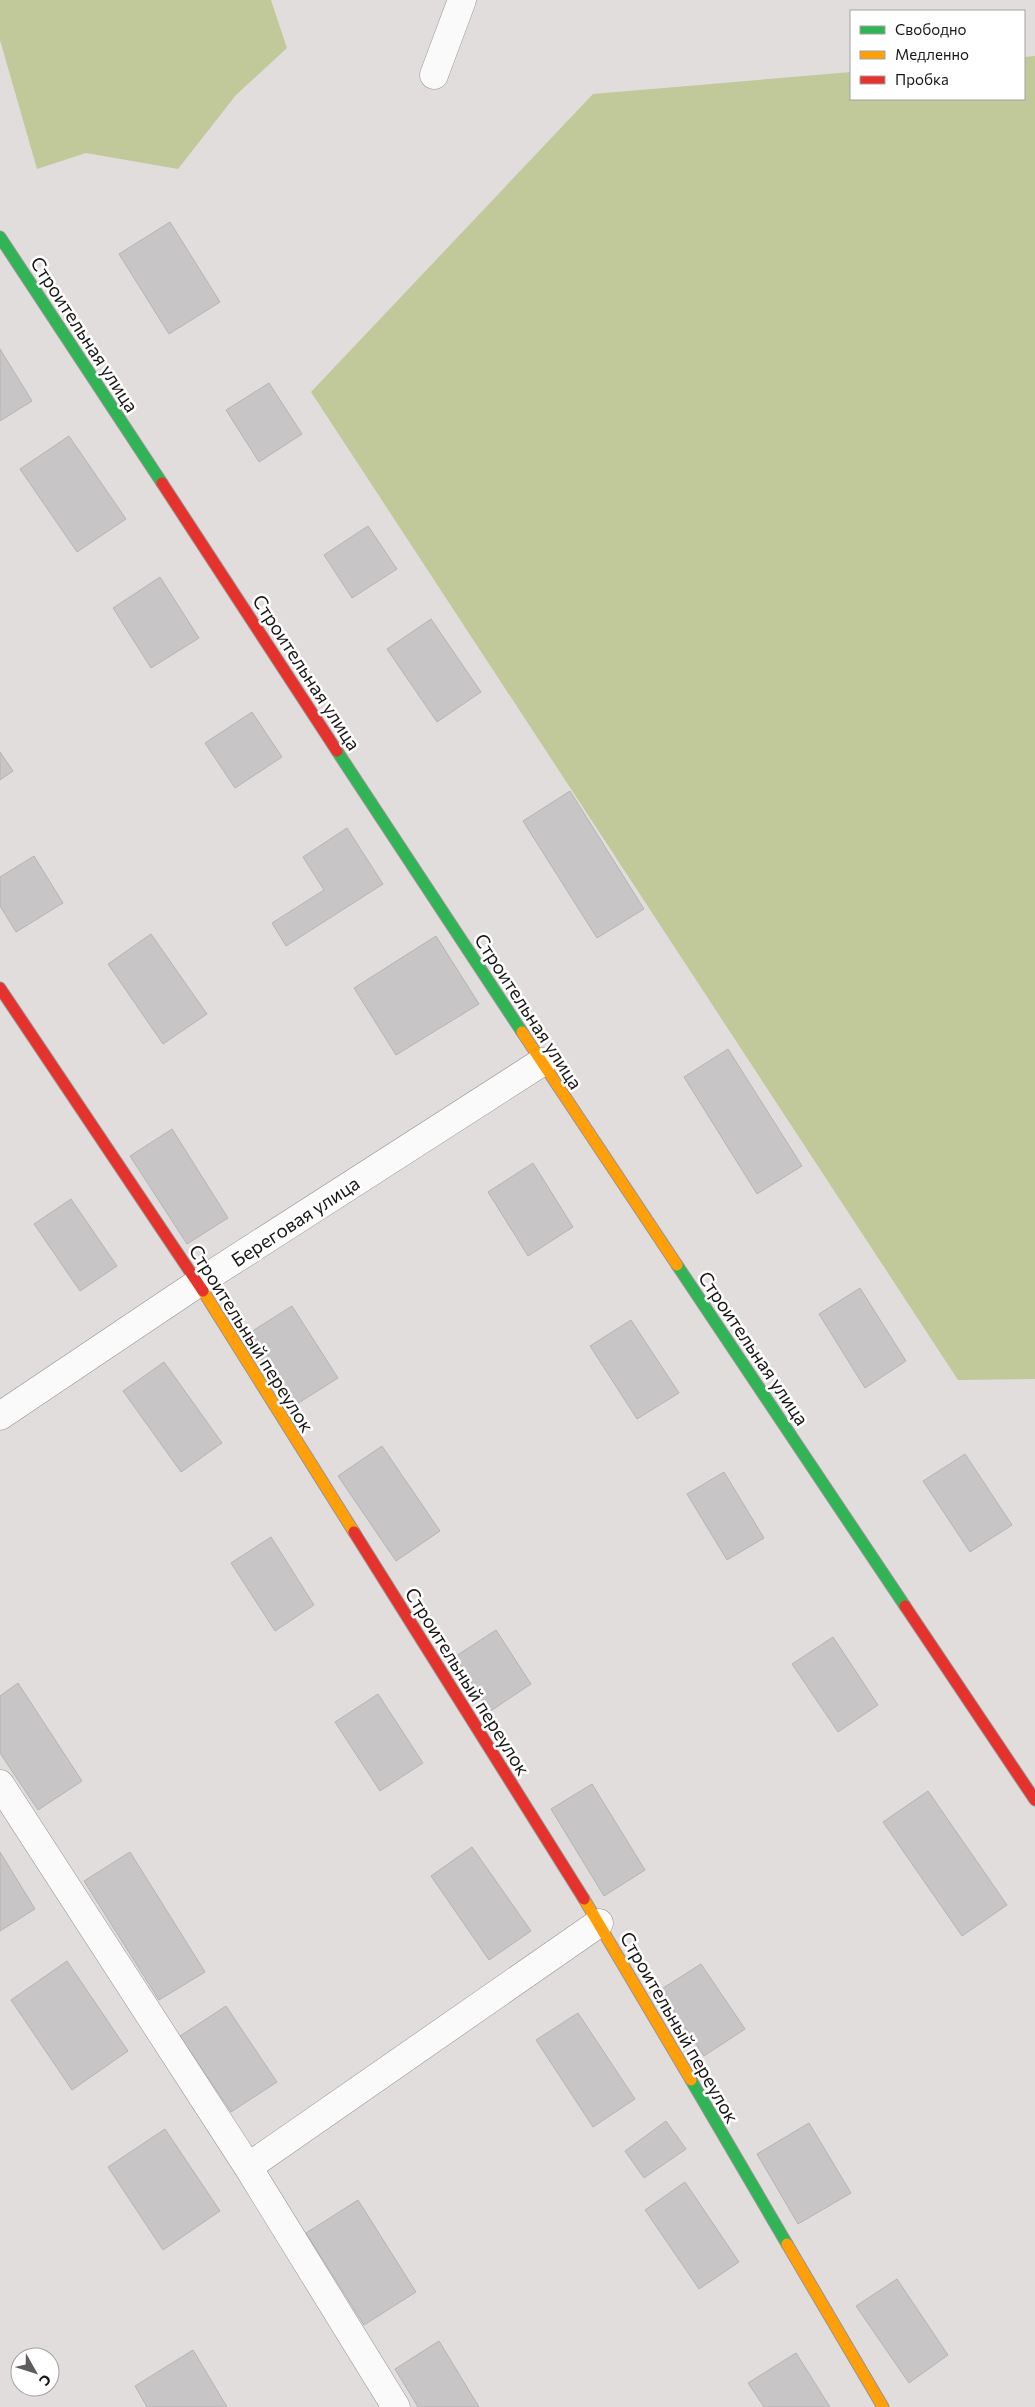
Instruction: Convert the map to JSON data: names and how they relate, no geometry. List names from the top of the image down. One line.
{"streets":{"street":["Строительная улица","Береговая улица","Строительный переулок"]},"crossings":[["Строительная улица","Береговая улица"],["Береговая улица","Строительный переулок"]],"legend":["Свободно","Медленно","Пробка"],"north":"bottom right"}
